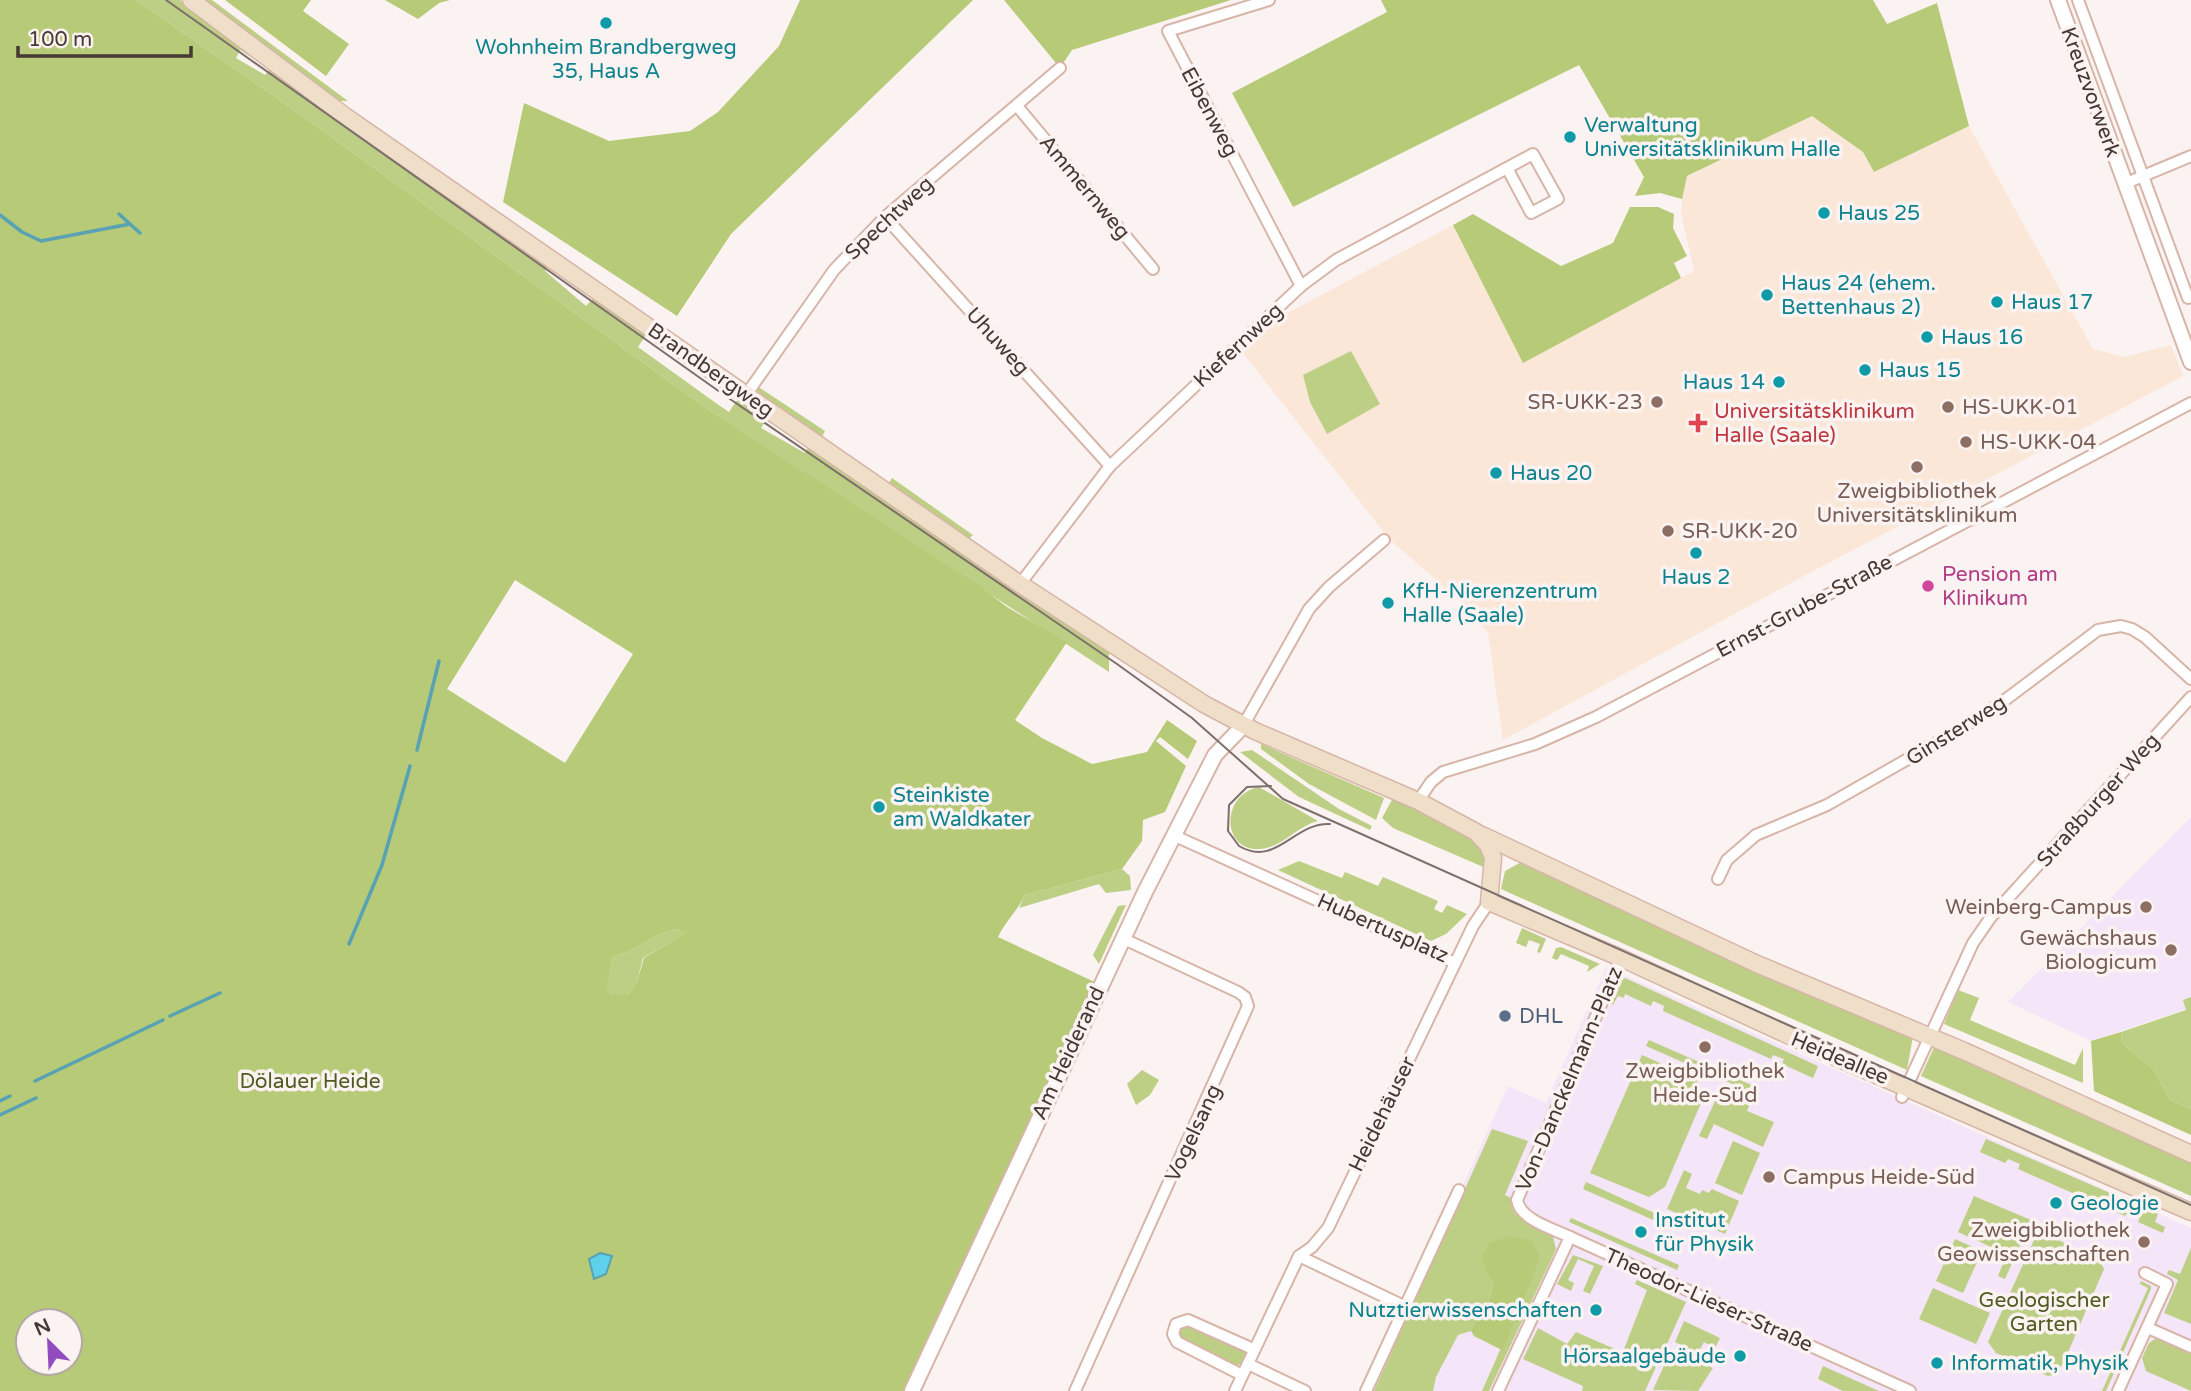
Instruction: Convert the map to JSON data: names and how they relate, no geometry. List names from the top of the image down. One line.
{"streets":{"main road":["Brandbergweg","Hubertusplatz","Heideallee"],"street":["Kreuzvorwerk","Eibenweg","Ammernweg","Spechtweg","Uhuweg","Kiefernweg","Ernst-Grube-Straße","Ginsterweg","Straßburger Weg","Am Heiderand","Von-Danckelmann-Platz","Heidehäuser","Vogelsang","Theodor-Lieser-Straße"]},"crossings":[["Eibenweg","Kiefernweg"],["Ammernweg","Spechtweg"],["Spechtweg","Uhuweg"],["Spechtweg","Brandbergweg"],["Uhuweg","Kiefernweg"],["Kiefernweg","Brandbergweg"],["Brandbergweg","Am Heiderand"],["Straßburger Weg","Heideallee"],["Hubertusplatz","Am Heiderand"],["Hubertusplatz","Heideallee"],["Hubertusplatz","Heidehäuser"],["Am Heiderand","Vogelsang"],["Heideallee","Von-Danckelmann-Platz"],["Von-Danckelmann-Platz","Theodor-Lieser-Straße"]],"parks":["Dölauer Heide","Geologischer Garten"],"places":{"other":["Wohnheim Brandbergweg 35, Haus A","Verwaltung Universitätsklinikum Halle","Haus 25","Haus 24 (ehem. Bettenhaus 2)","Haus 17","Haus 16","Haus 15","Haus 14","SR-UKK-23","HS-UKK-01","HS-UKK-04","Zweigbibliothek Universitätsklinikum","Haus 20","SR-UKK-20","Haus 2","Pension am Klinikum","KfH-Nierenzentrum Halle (Saale)","Steinkiste am Waldkater","Weinberg-Campus","Gewächshaus Biologicum","DHL","Zweigbibliothek Heide-Süd","Campus Heide-Süd","Geologie","Institut für Physik","Zweigbibliothek Geowissenschaften","Nutztierwissenschaften","Hörsaalgebäude","Informatik, Physik"],"health":["Universitätsklinikum Halle (Saale)"]},"scale_bar":"100 m","north":"top left"}
